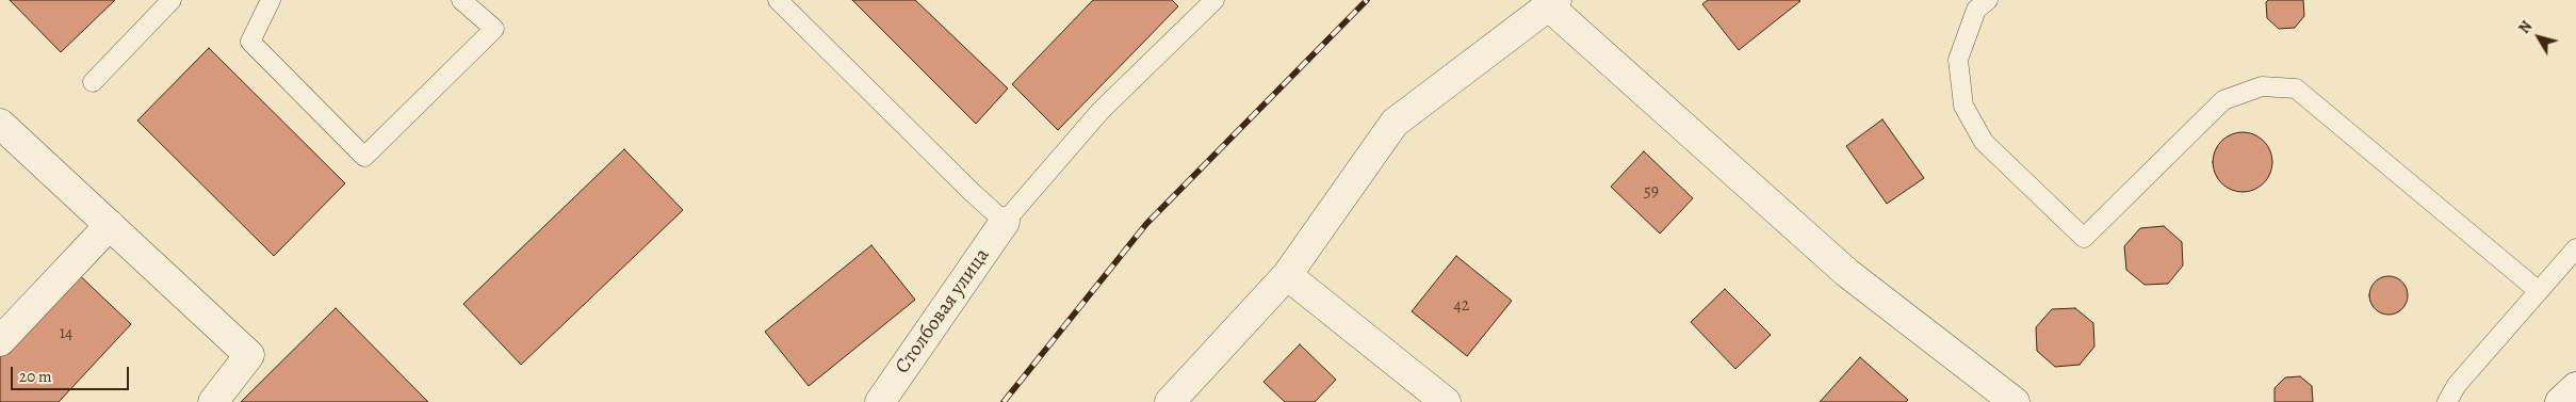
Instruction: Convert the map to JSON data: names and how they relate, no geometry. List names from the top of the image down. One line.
{"streets":{"street":["Столбовая улица"]},"house_numbers":["59","42","14"],"scale_bar":"20 m","north":"top left"}
